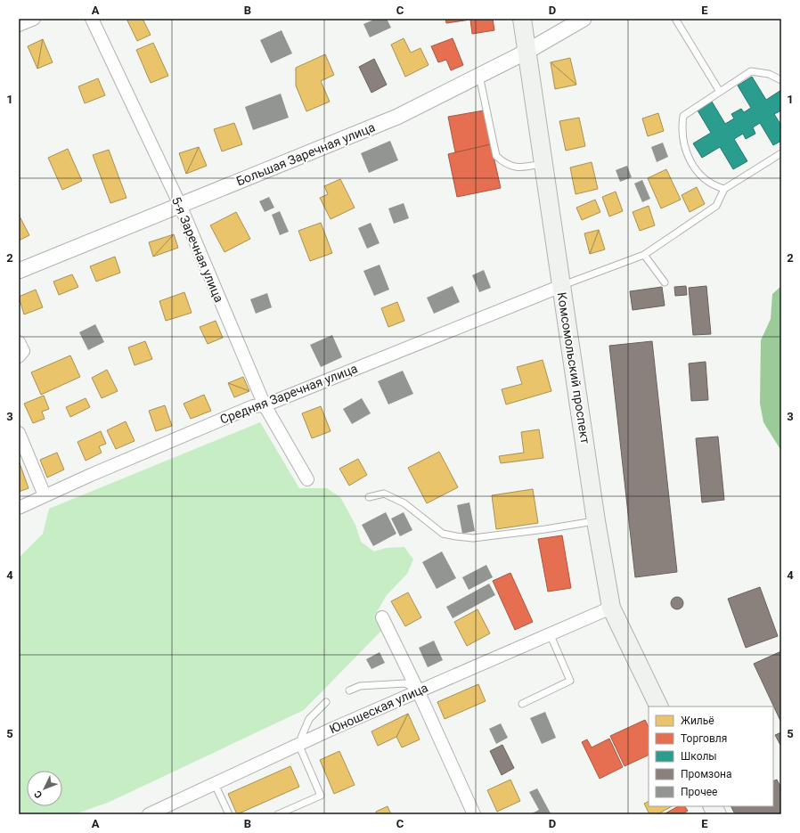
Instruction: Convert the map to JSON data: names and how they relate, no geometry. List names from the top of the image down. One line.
{"streets":{"main road":["Комсомольский проспект"],"street":["Большая Заречная улица","5-я Заречная улица","Средняя Заречная улица","Юношеская улица"]},"crossings":[["Большая Заречная улица","5-я Заречная улица"],["Большая Заречная улица","Комсомольский проспект"],["5-я Заречная улица","Средняя Заречная улица"],["Комсомольский проспект","Средняя Заречная улица"],["Комсомольский проспект","Юношеская улица"]],"legend":["Жильё","Торговля","Школы","Промзона","Прочее"],"north":"bottom left","grid":{"columns":["A","B","C","D","E"],"rows":["1","2","3","4","5"]}}
